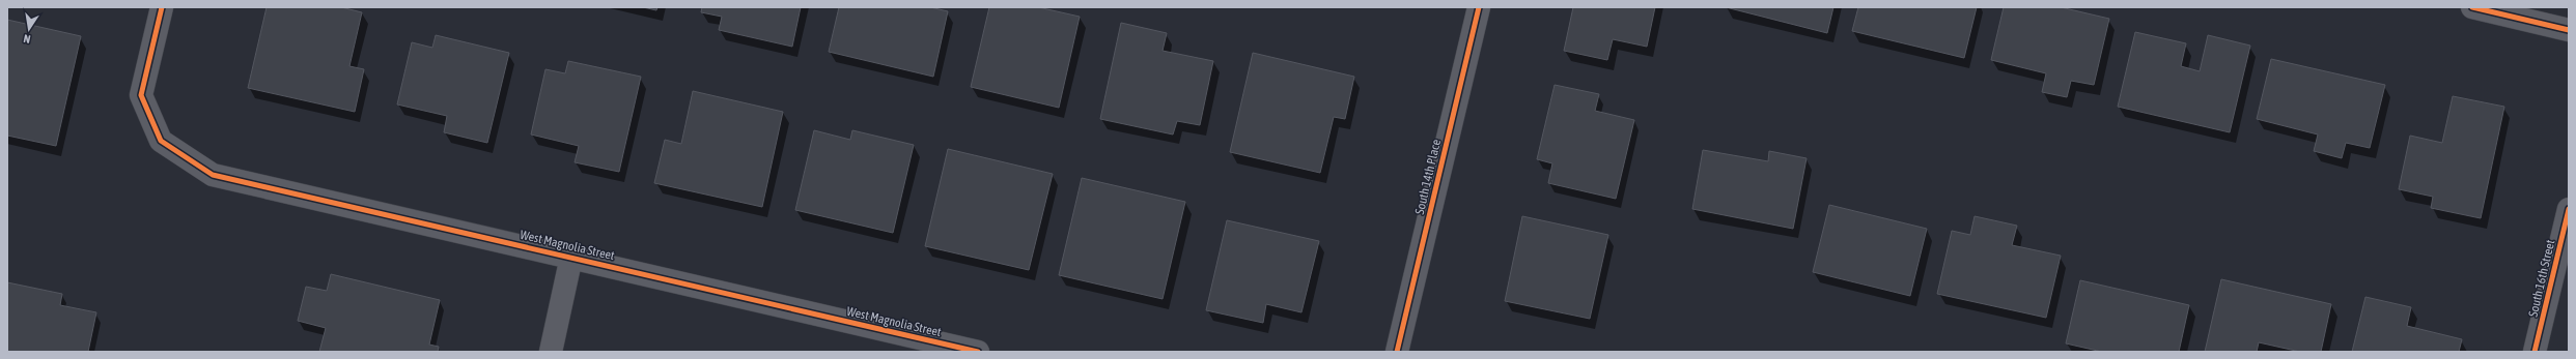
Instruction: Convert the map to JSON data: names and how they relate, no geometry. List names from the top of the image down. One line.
{"streets":{"street":["South 14th Place","West Magnolia Street","South 16th Street"]},"north":"bottom"}
